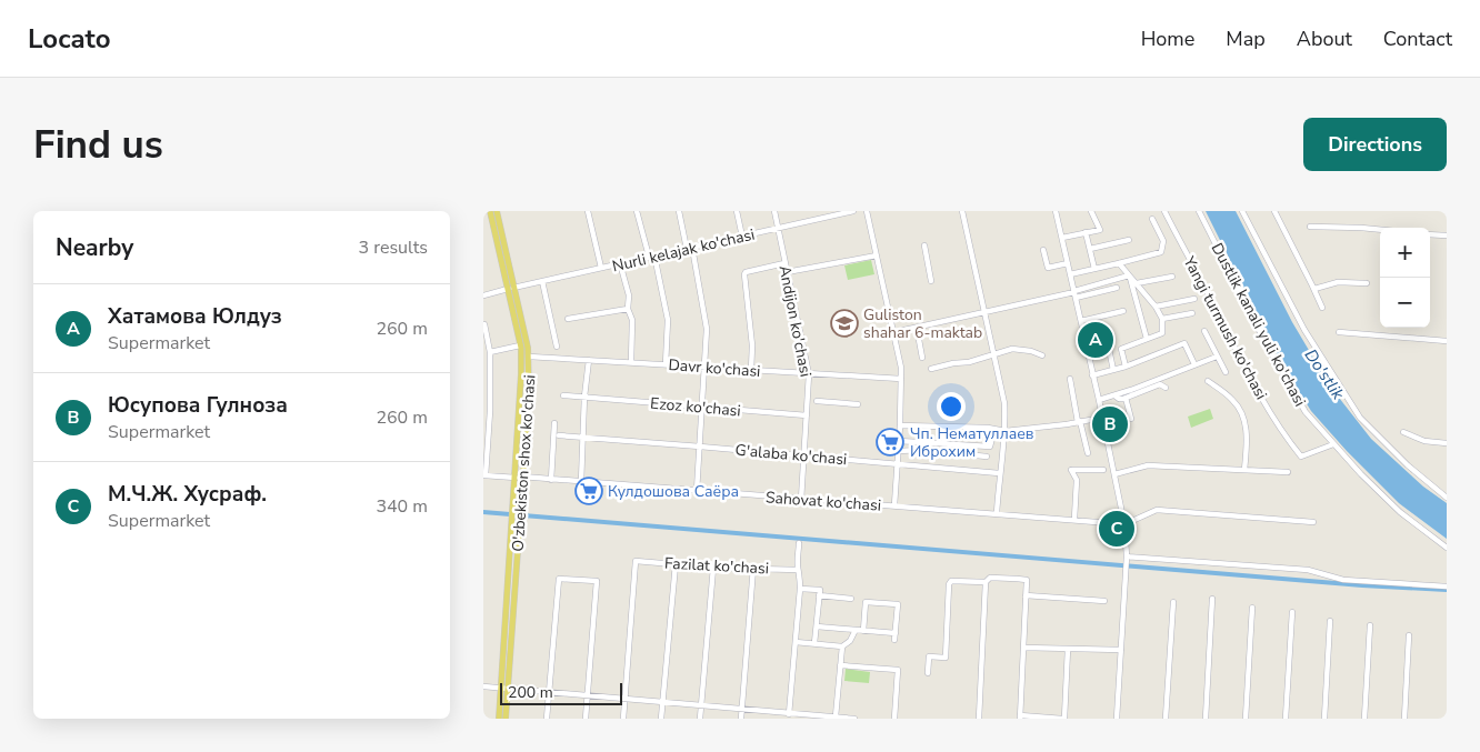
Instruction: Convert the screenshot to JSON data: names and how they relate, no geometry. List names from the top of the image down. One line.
{"streets":{"main road":["O'zbekiston shox ko'chasi"],"street":["Nurli kelajak ko'chasi","Andijon ko'chasi","Dustlik kanali yuli ko'chasi","Yangi turmush ko'chasi","Davr ko'chasi","Ezoz ko'chasi","G'alaba ko'chasi","Sahovat ko'chasi","Fazilat ko'chasi"]},"crossings":[["Nurli kelajak ko'chasi","Andijon ko'chasi"],["Nurli kelajak ko'chasi","O'zbekiston shox ko'chasi"],["Andijon ko'chasi","Davr ko'chasi"],["Andijon ko'chasi","Ezoz ko'chasi"],["Andijon ko'chasi","G'alaba ko'chasi"],["Andijon ko'chasi","Sahovat ko'chasi"],["Dustlik kanali yuli ko'chasi","Yangi turmush ko'chasi"],["Davr ko'chasi","O'zbekiston shox ko'chasi"],["O'zbekiston shox ko'chasi","Sahovat ko'chasi"]],"water":["Do'stlik"],"places":{"school or university":["Guliston shahar 6-maktab"],"supermarket":["Чп. Нематуллаев Иброхим","Кулдошова Саёра"]},"scale_bar":"200 m","page":{"header":"Locato","nav":["Home","Map","About","Contact"],"buttons":"Directions","title":"Find us","heading":["Nearby","3 results"],"map_buttons":["+","−"],"list":[{"mark":"A","name":"Хатамова Юлдуз","note":"Supermarket","value":"260 m"},{"mark":"B","name":"Юсупова Гулноза","note":"Supermarket","value":"260 m"},{"mark":"C","name":"М.Ч.Ж. Хусраф.","note":"Supermarket","value":"340 m"}],"pins":["A","B","C"],"scale":"200 m"}}
